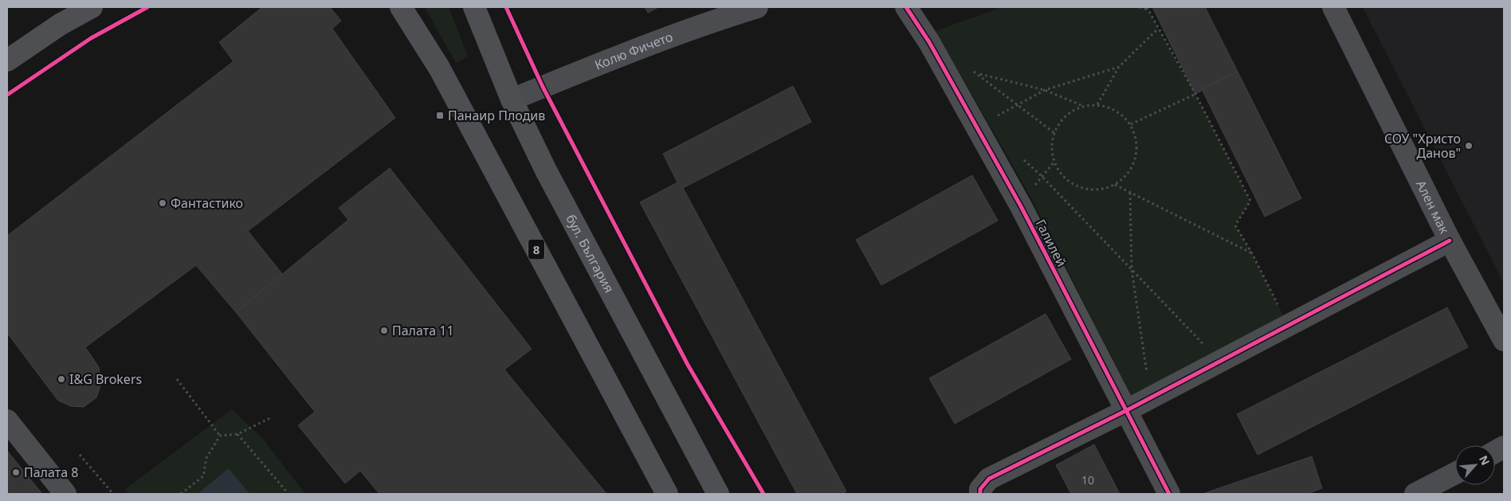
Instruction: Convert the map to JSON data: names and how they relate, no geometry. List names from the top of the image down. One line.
{"streets":{"main road":["8","бул. България"],"street":["Колю Фичето","Ален мак","Галилей"]},"crossings":[["Колю Фичето","бул. България"]],"places":{"transit":["Панаир Плодив"],"other":["СОУ \"Христо Данов\"","Фантастико","Палата 11","I&G Brokers","Палата 8"]},"house_numbers":["10"],"north":"top right"}
